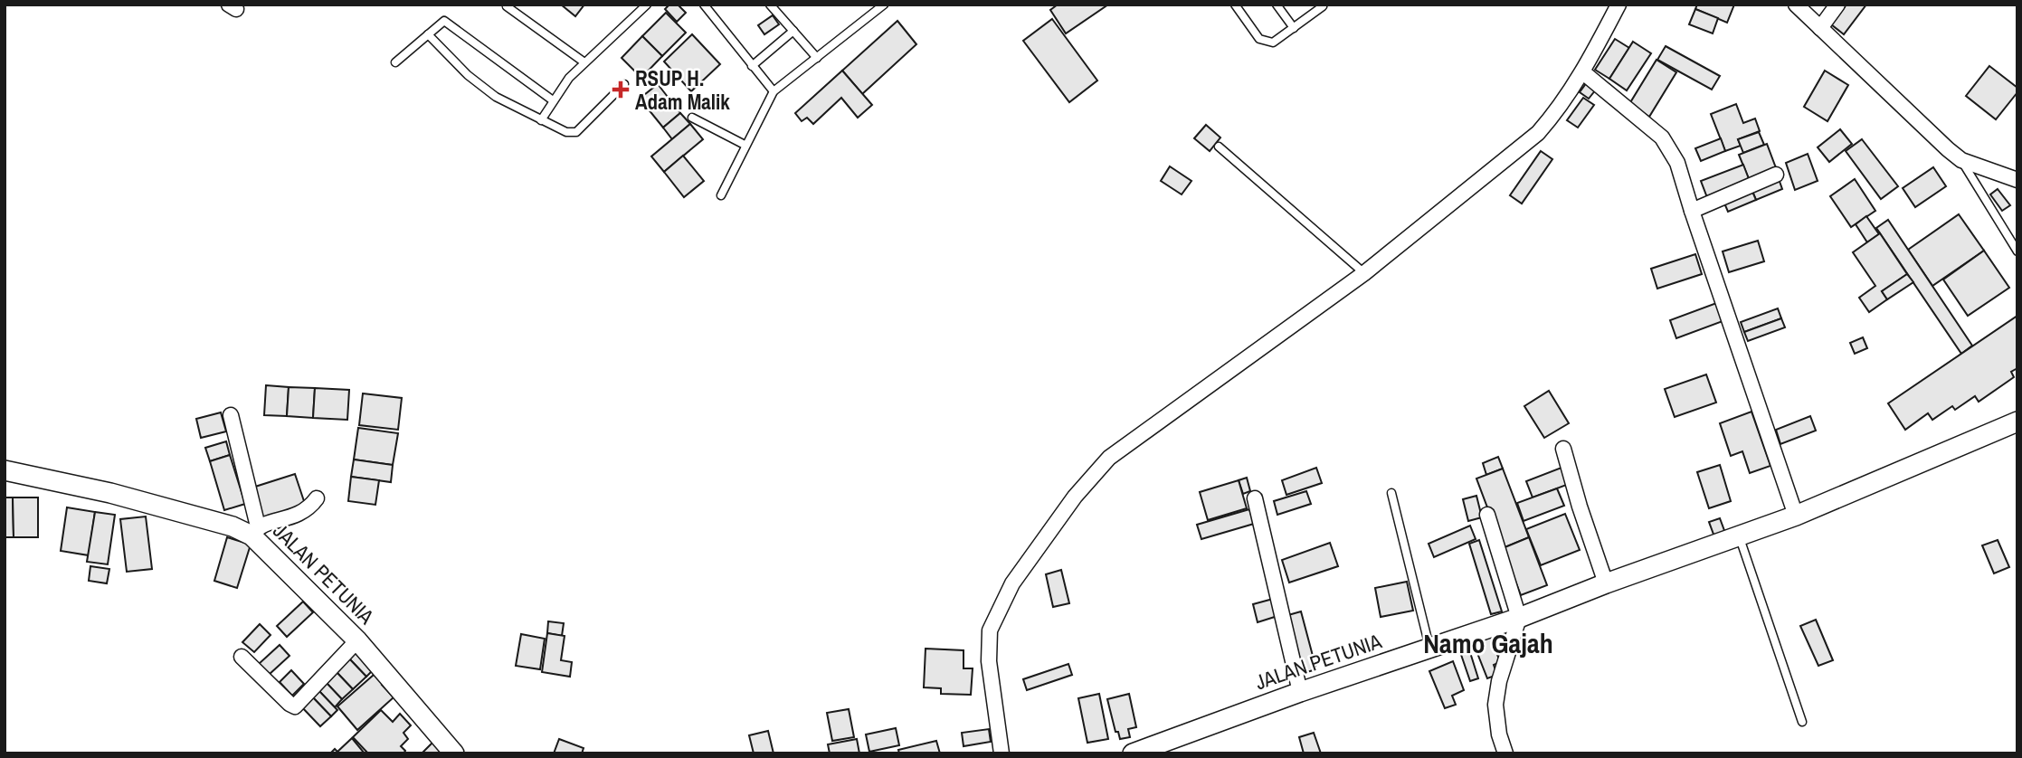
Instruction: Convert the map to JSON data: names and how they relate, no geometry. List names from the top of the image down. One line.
{"streets":{"street":["JALAN PETUNIA"]},"districts":["Namo Gajah"],"places":{"health":["RSUP H. Adam Malik"]}}
